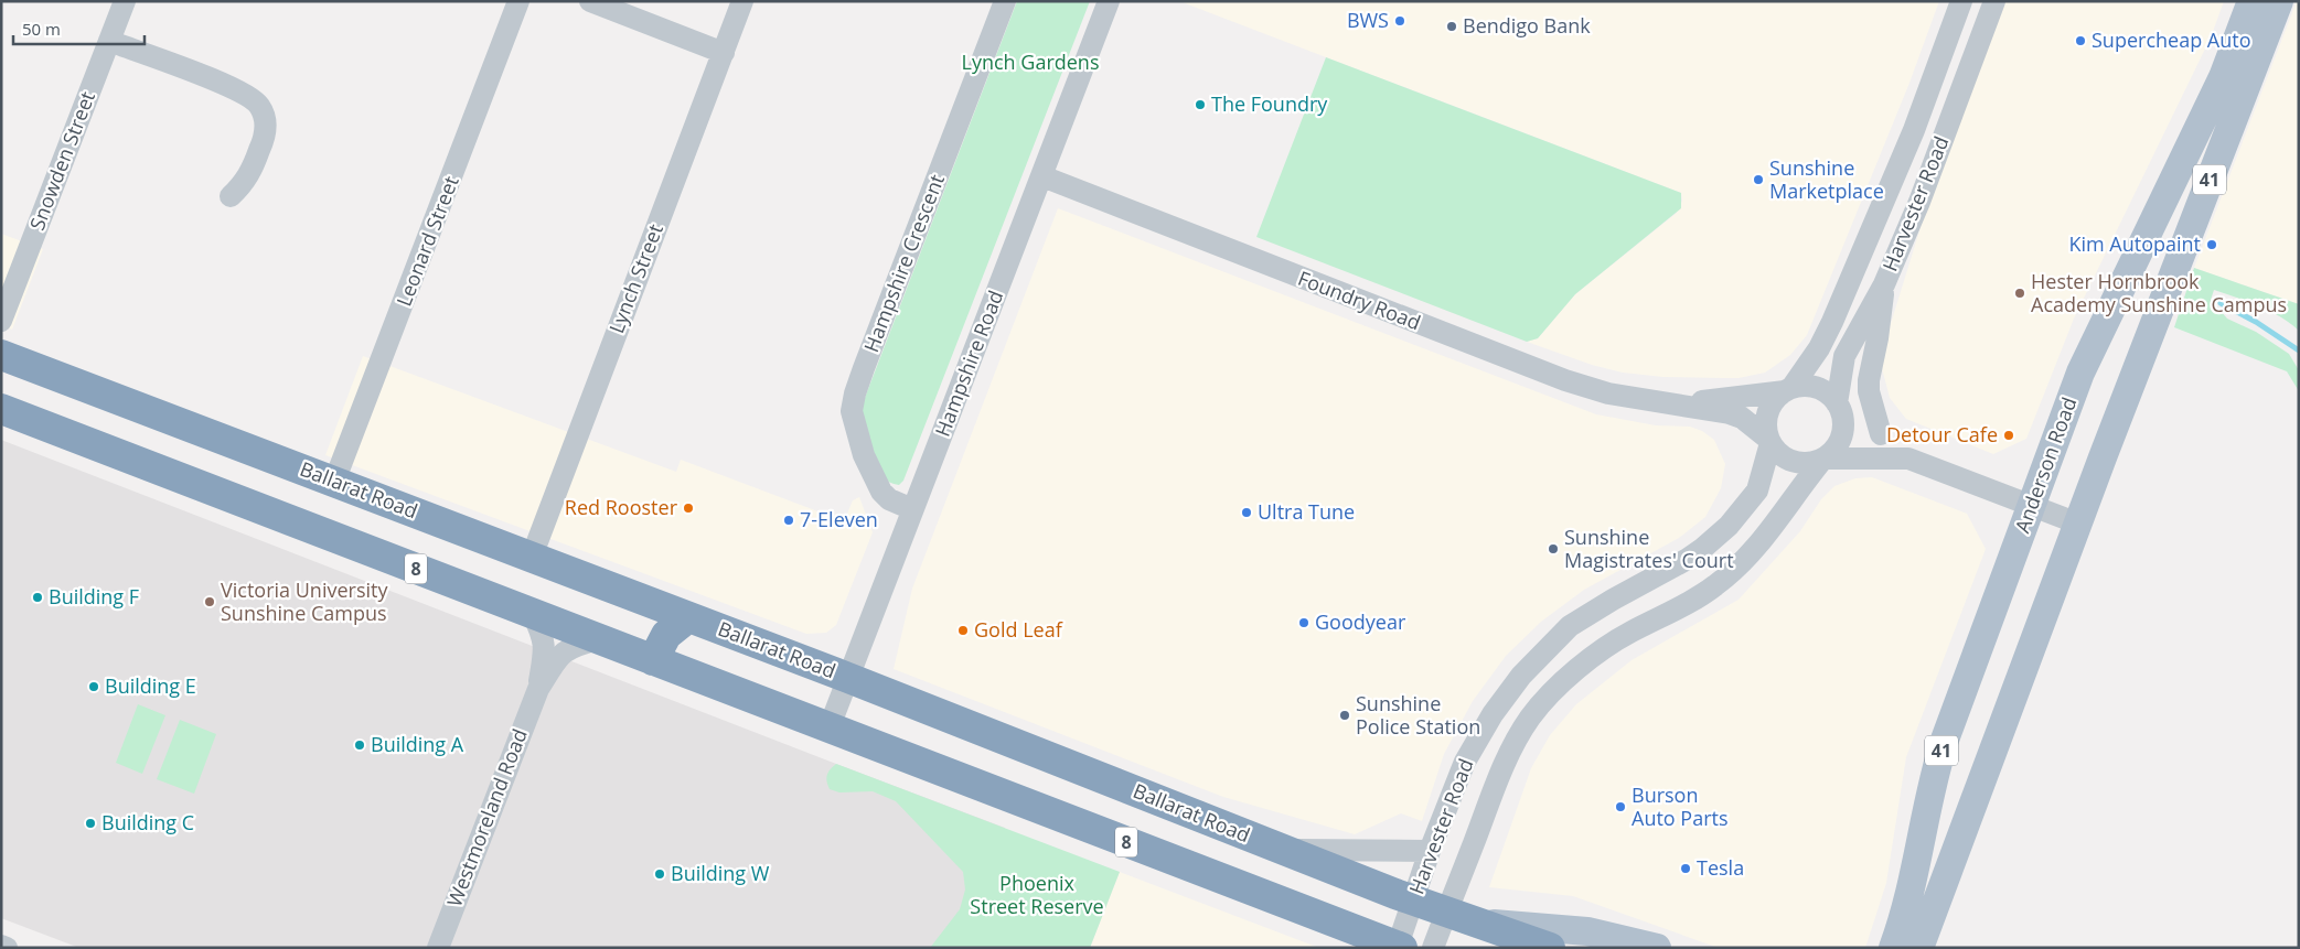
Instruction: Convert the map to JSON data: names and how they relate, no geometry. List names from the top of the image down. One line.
{"streets":{"highway":["Ballarat Road","8"],"main road":["41","Anderson Road"],"street":["Snowden Street","Harvester Road","Leonard Street","Hampshire Crescent","Lynch Street","Foundry Road","Hampshire Road","Westmoreland Road"]},"crossings":[["Harvester Road","Foundry Road"],["Harvester Road","Ballarat Road"],["Harvester Road","8"],["Leonard Street","Ballarat Road"],["Hampshire Crescent","Hampshire Road"],["Lynch Street","Ballarat Road"],["Foundry Road","Hampshire Road"],["Hampshire Road","Ballarat Road"],["Hampshire Road","8"],["8","Westmoreland Road"]],"parks":["Lynch Gardens","Phoenix Street Reserve"],"places":["BWS","Bendigo Bank","Supercheap Auto","The Foundry","Sunshine Marketplace","Kim Autopaint","Hester Hornbrook Academy Sunshine Campus","Detour Cafe","Red Rooster","Ultra Tune","7-Eleven","Sunshine Magistrates' Court","Building F","Victoria University Sunshine Campus","Goodyear","Gold Leaf","Building E","Sunshine Police Station","Building A","Burson Auto Parts","Building C","Tesla","Building W"],"scale_bar":"50 m"}
